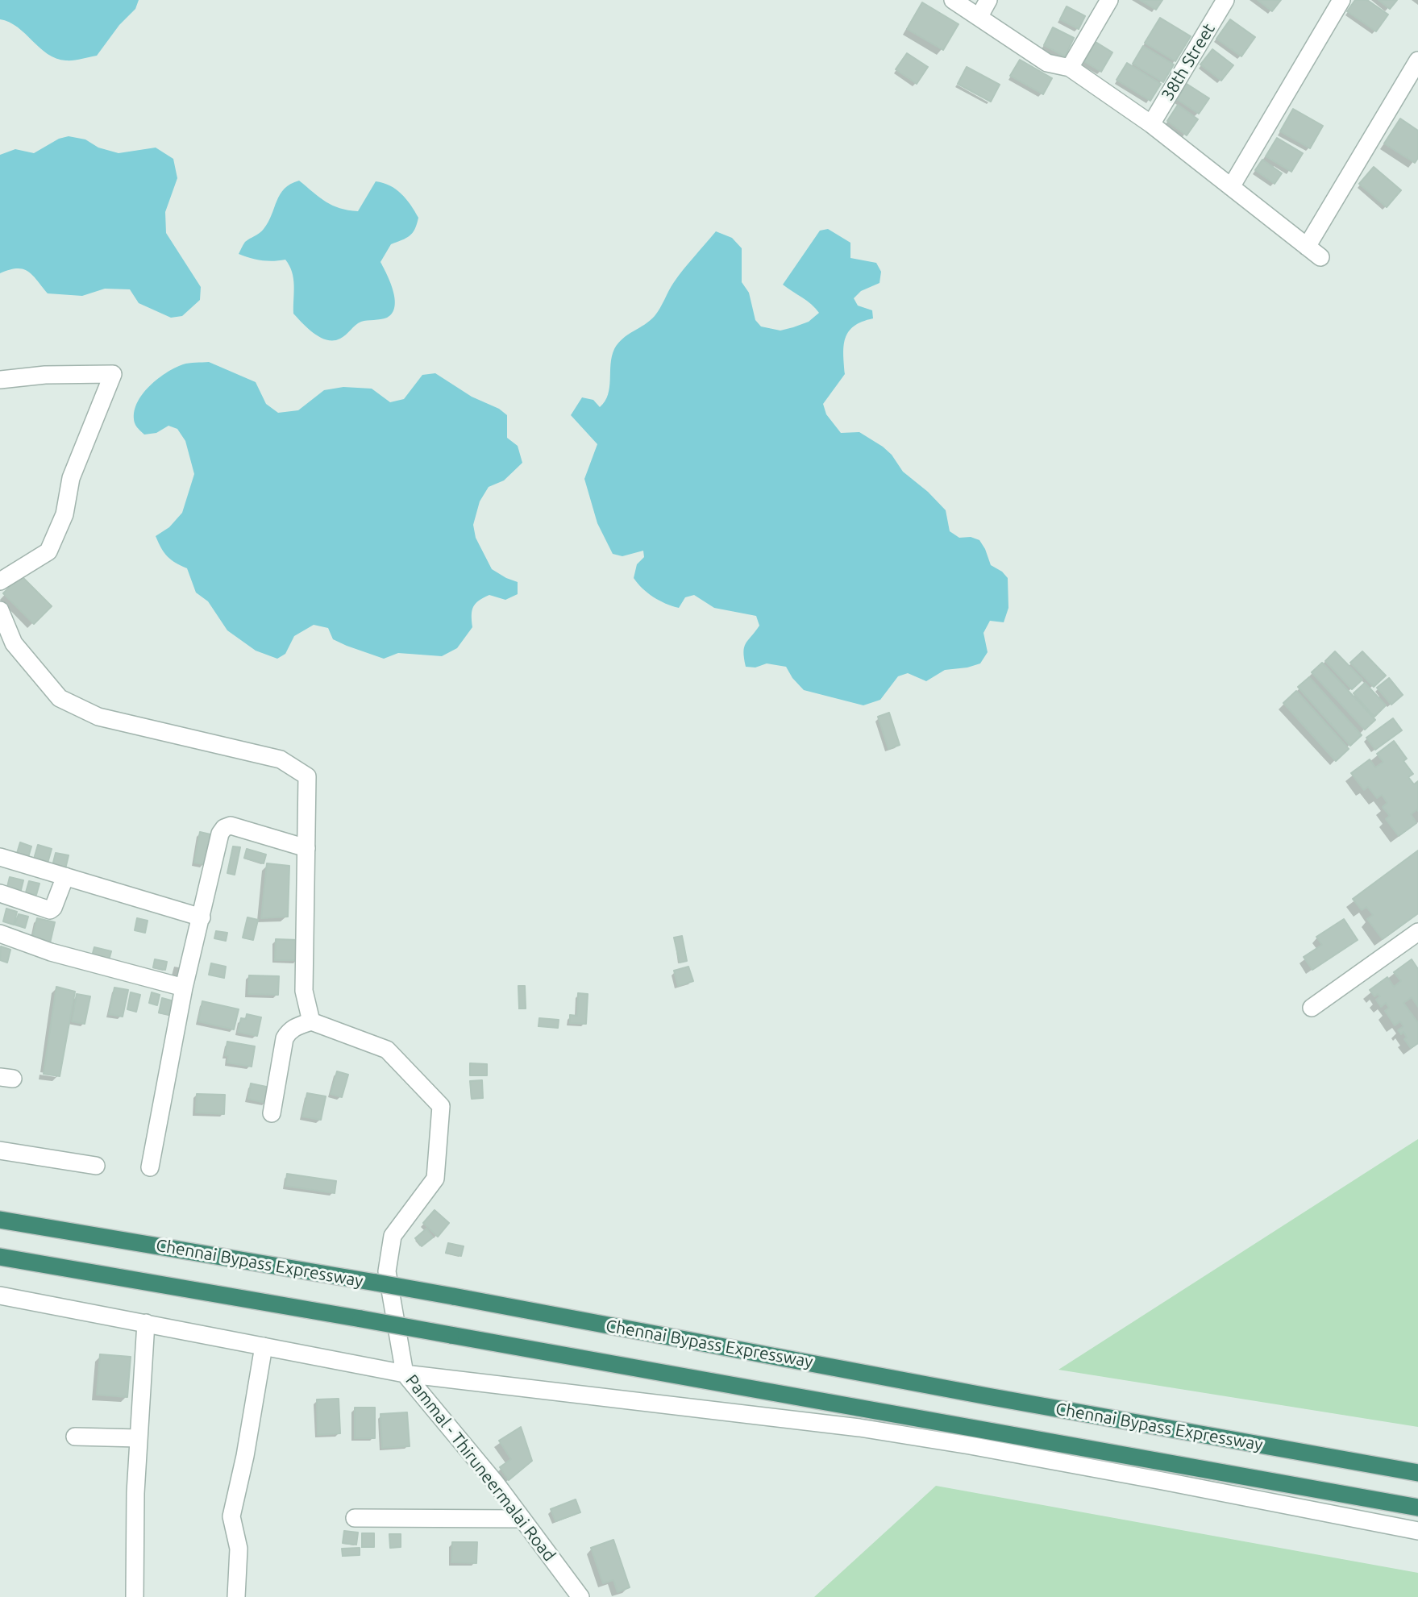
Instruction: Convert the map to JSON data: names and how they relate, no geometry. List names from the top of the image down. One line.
{"streets":{"highway":["Chennai Bypass Expressway"],"street":["38th Street","Pammal - Thiruneermalai Road"]}}
